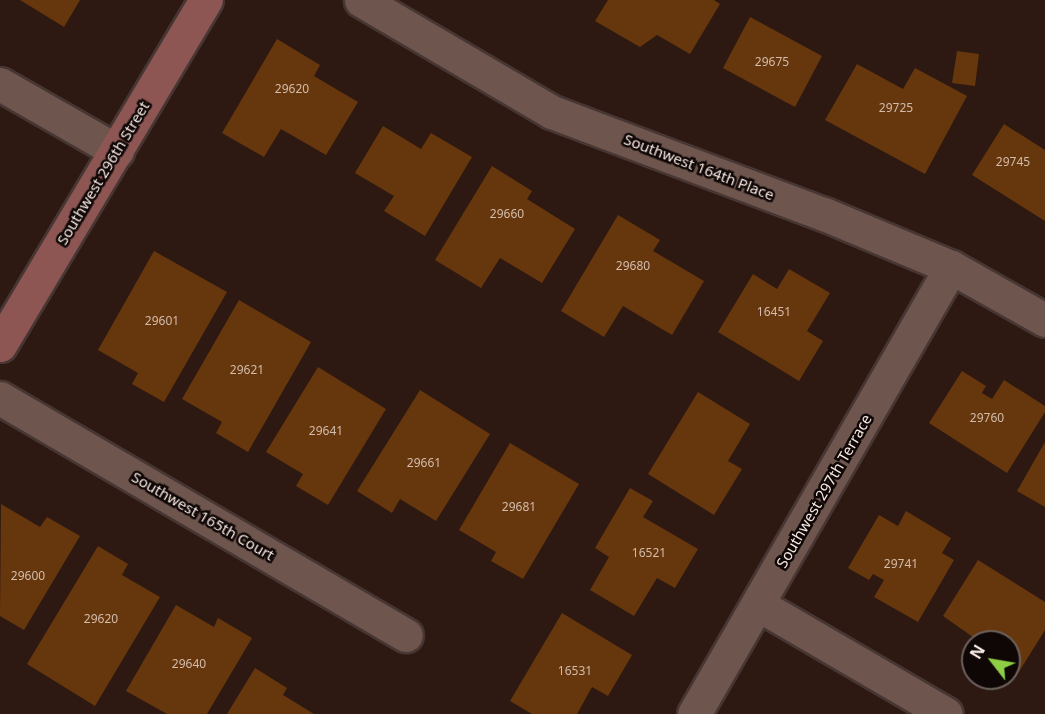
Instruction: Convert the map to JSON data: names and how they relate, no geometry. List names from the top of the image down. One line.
{"streets":{"street":["Southwest 164th Place","Southwest 296th Street","Southwest 297th Terrace","Southwest 165th Court"]},"crossings":[["Southwest 164th Place","Southwest 297th Terrace"]],"house_numbers":["29675","29620","29725","29745","29660","29680","16451","29601","29621","29760","29641","29661","29681","16521","29741","29600","29620","29640","16531"],"north":"top left"}
